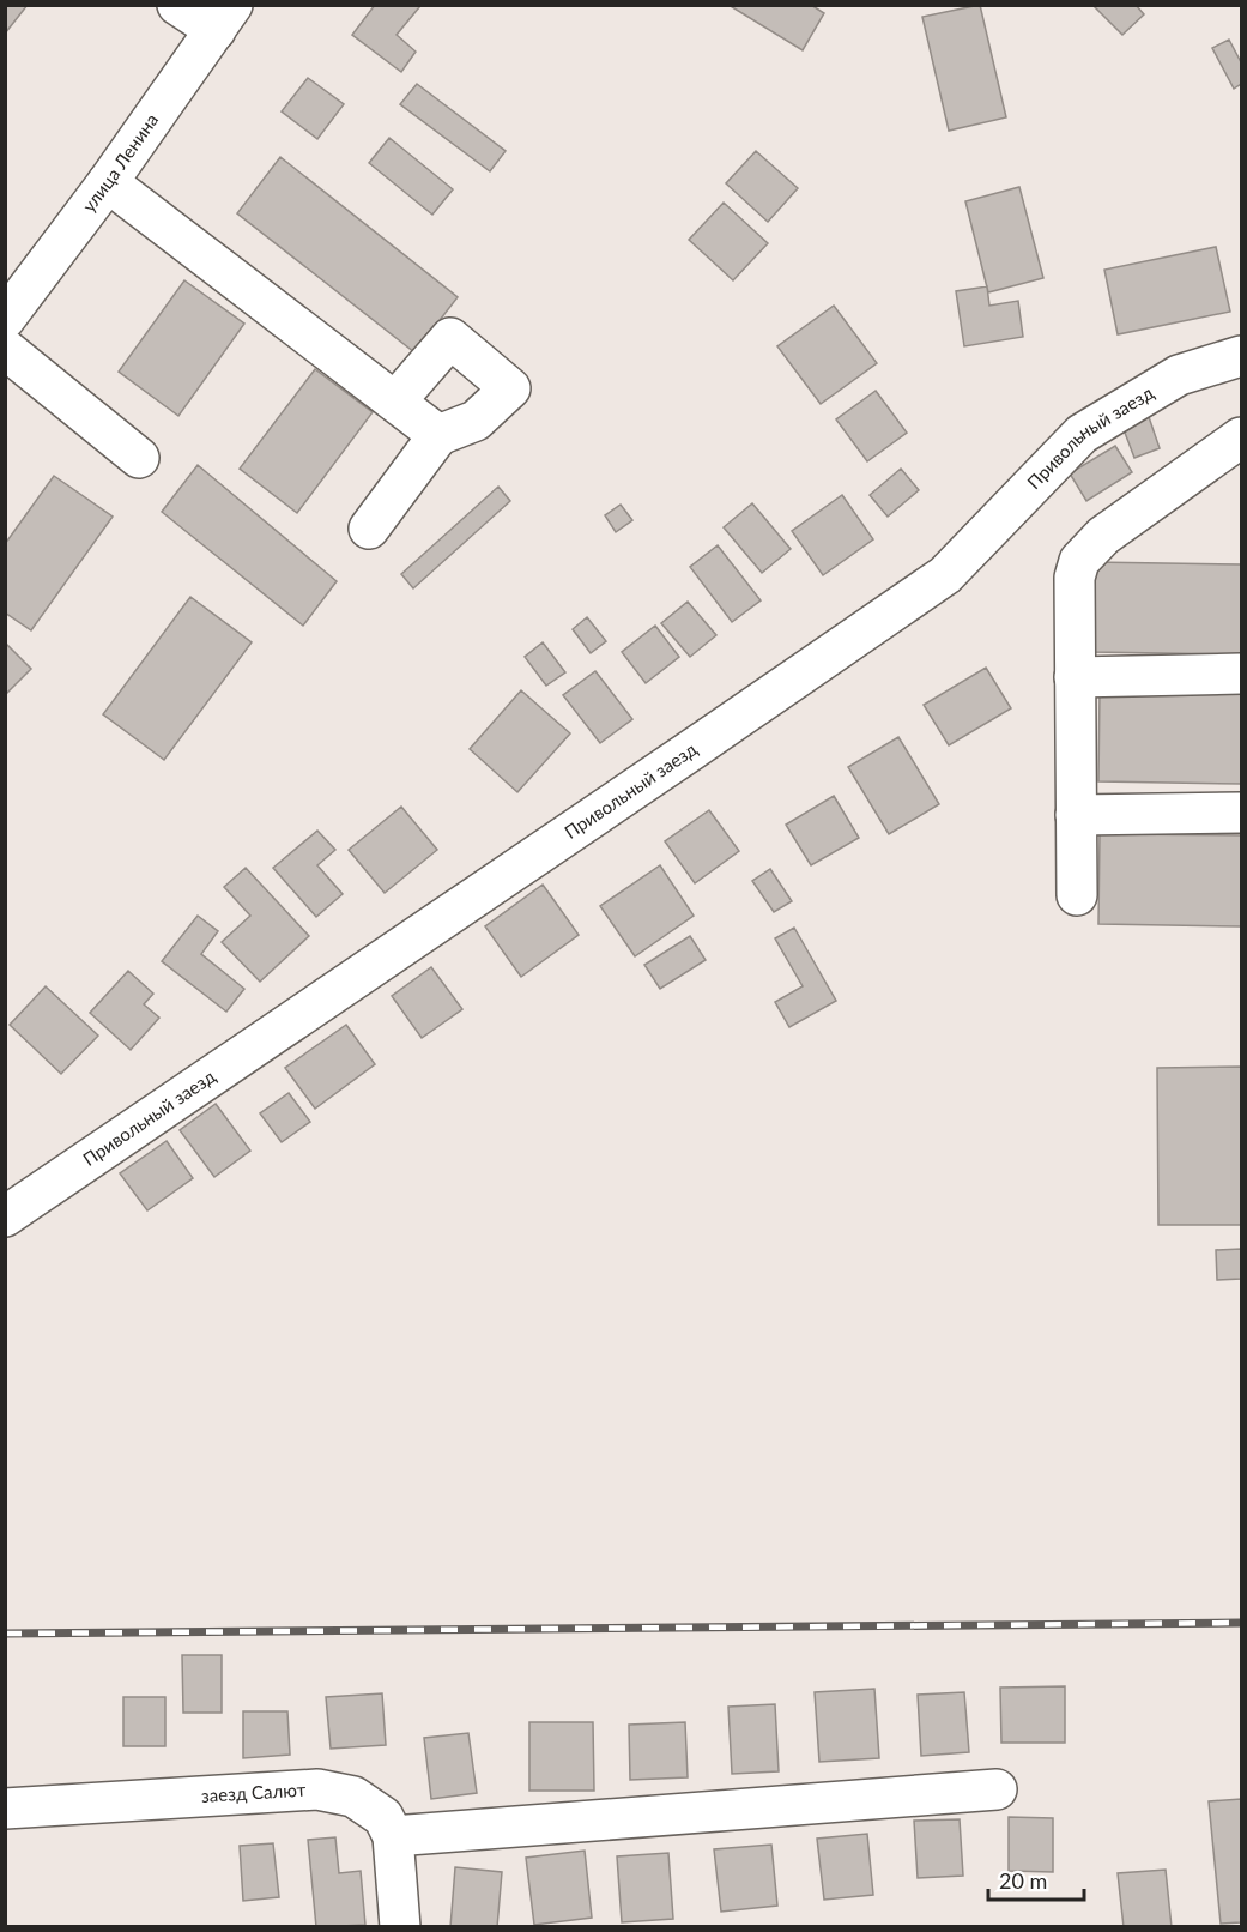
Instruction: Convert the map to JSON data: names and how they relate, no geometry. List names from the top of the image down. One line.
{"streets":{"street":["улица Ленина","Привольный заезд","заезд Салют"]},"scale_bar":"20 m"}
